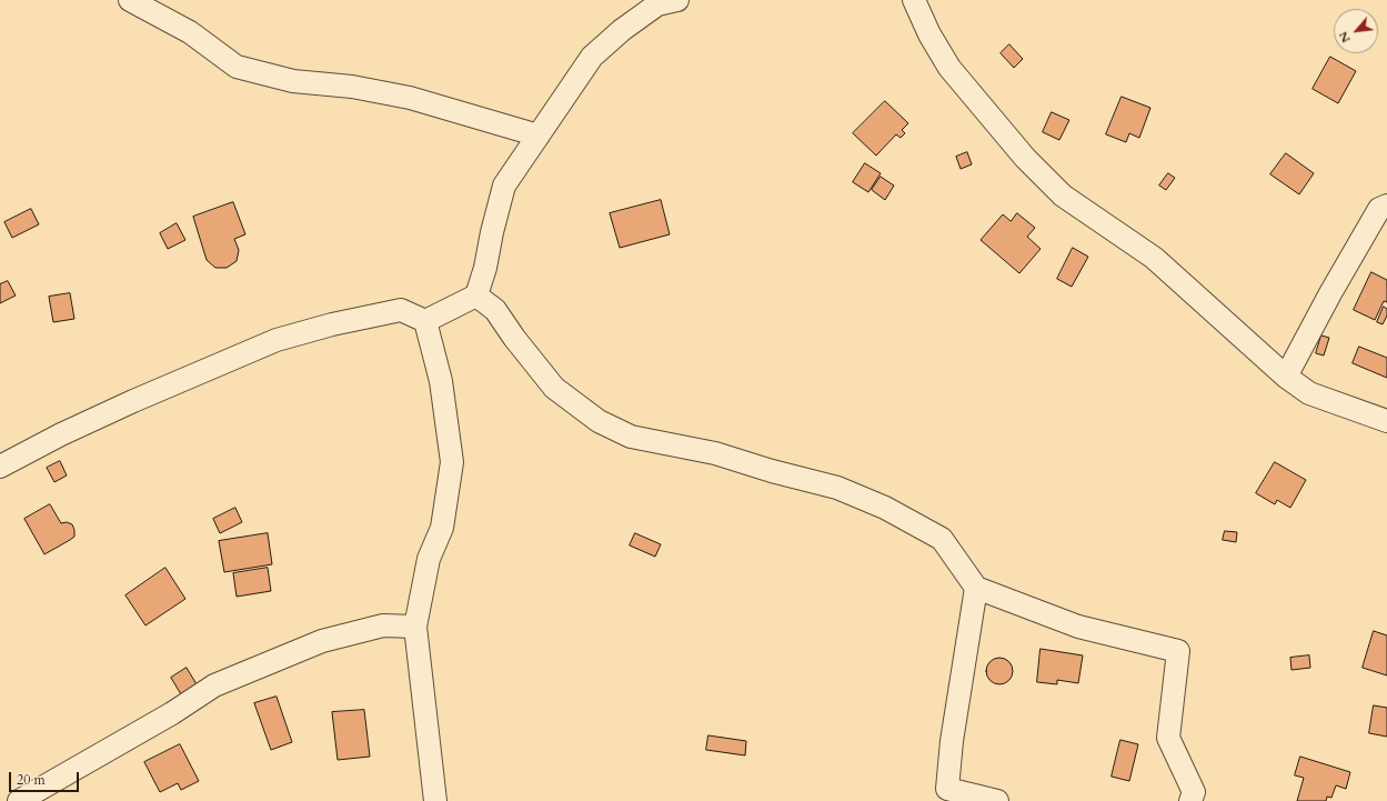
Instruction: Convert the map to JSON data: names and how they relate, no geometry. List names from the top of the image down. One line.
{"scale_bar":"20 m","north":"bottom left"}
